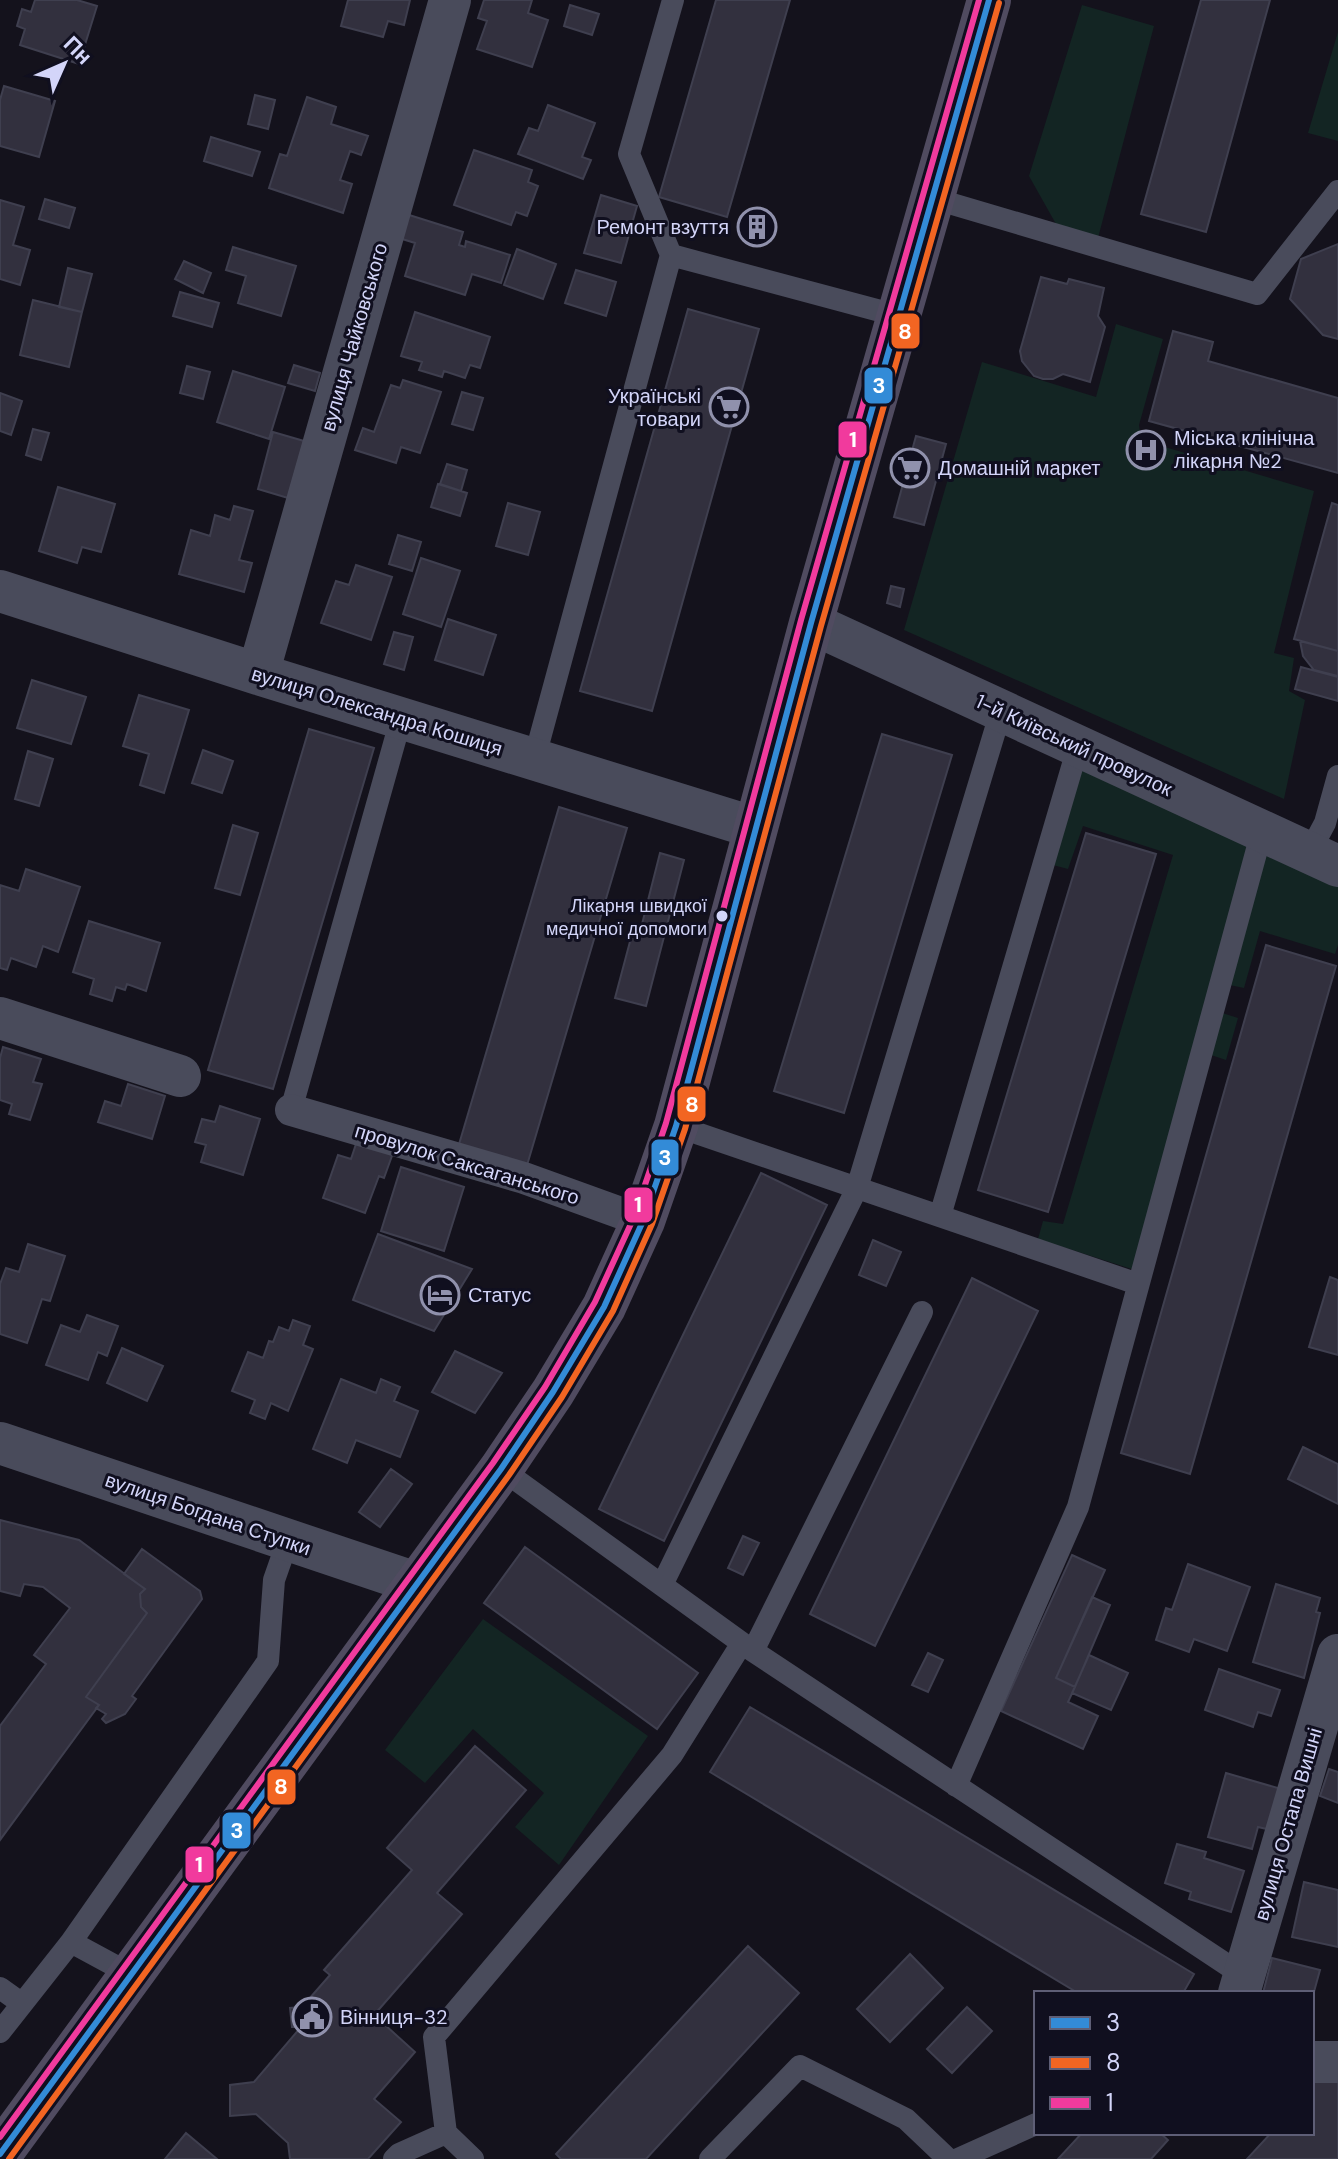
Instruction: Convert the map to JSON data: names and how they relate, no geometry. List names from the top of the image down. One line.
{"streets":{"street":["вулиця Чайковського","вулиця Олександра Кошиця","1-й Київський провулок","провулок Саксаганського","вулиця Богдана Ступки","вулиця Остапа Вишні"]},"crossings":[["вулиця Чайковського","вулиця Олександра Кошиця"]],"places":{"building":["Ремонт взуття"],"supermarket":["Українські товари","Домашній маркет"],"hospital":["Міська клінічна лікарня №2"],"other":["Лікарня швидкої медичної допомоги"],"hotel":["Статус"],"public building":["Вінниця-32"]},"lines":["transit line 3","transit line 1","transit line 8"],"legend":["3","8","1"],"north":"top right"}
